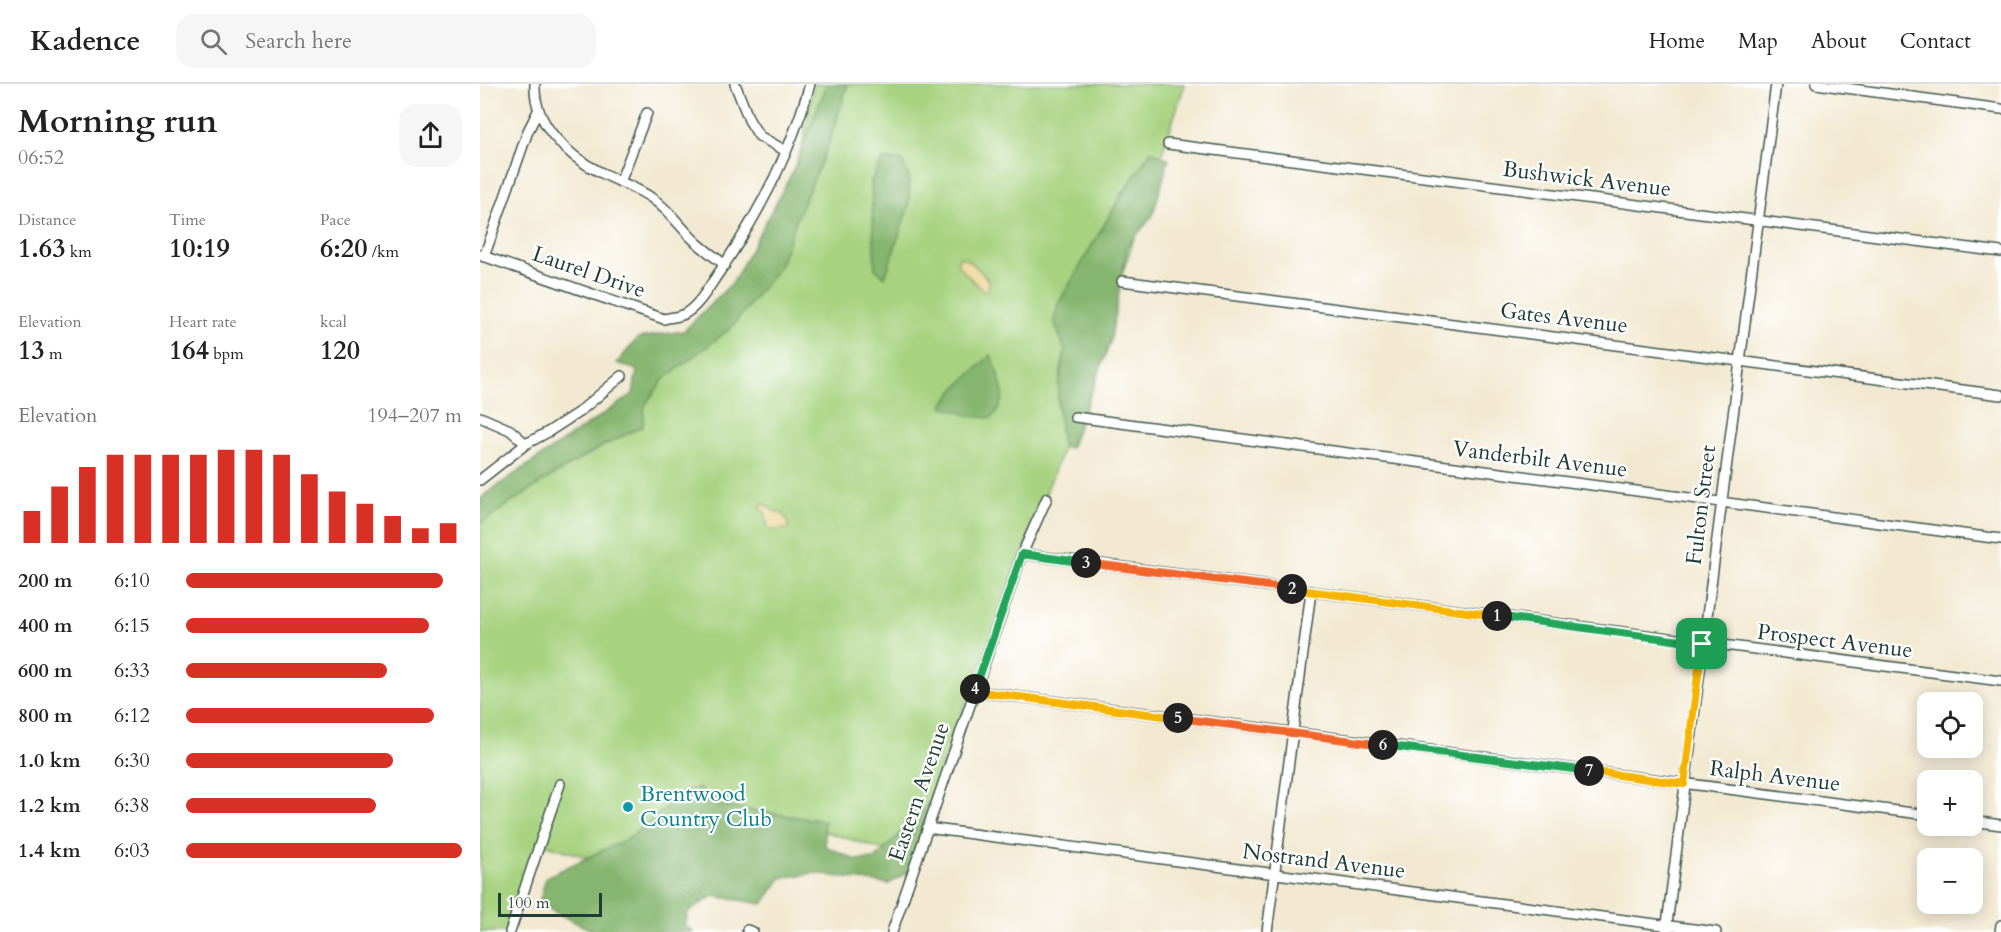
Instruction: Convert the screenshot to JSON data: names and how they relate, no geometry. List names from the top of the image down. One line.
{"streets":{"street":["Bushwick Avenue","Laurel Drive","Gates Avenue","Vanderbilt Avenue","Fulton Street","Prospect Avenue","Ralph Avenue","Eastern Avenue","Nostrand Avenue"]},"crossings":[["Bushwick Avenue","Fulton Street"],["Gates Avenue","Fulton Street"],["Vanderbilt Avenue","Fulton Street"],["Fulton Street","Prospect Avenue"],["Fulton Street","Ralph Avenue"],["Fulton Street","Nostrand Avenue"],["Prospect Avenue","Eastern Avenue"],["Ralph Avenue","Eastern Avenue"],["Eastern Avenue","Nostrand Avenue"]],"places":["Brentwood Country Club"],"scale_bar":"100 m","page":{"header":"Kadence","search":"Search here","nav":["Home","Map","About","Contact"],"heading":["Morning run","06:52"],"stats":[["Distance","1.63 km"],["Time","10:19"],["Pace","6:20 /km"],["Elevation","13 m"],["Heart rate","164 bpm"],["kcal","120"]],"chart":["Elevation","194–207 m"],"pins":["3","2","1","4","5","6","7"],"list":[{"name":"200 m","note":"6:10"},{"name":"400 m","note":"6:15"},{"name":"600 m","note":"6:33"},{"name":"800 m","note":"6:12"},{"name":"1.0 km","note":"6:30"},{"name":"1.2 km","note":"6:38"},{"name":"1.4 km","note":"6:03"}],"map_buttons":["+","−"],"scale":"100 m"}}
